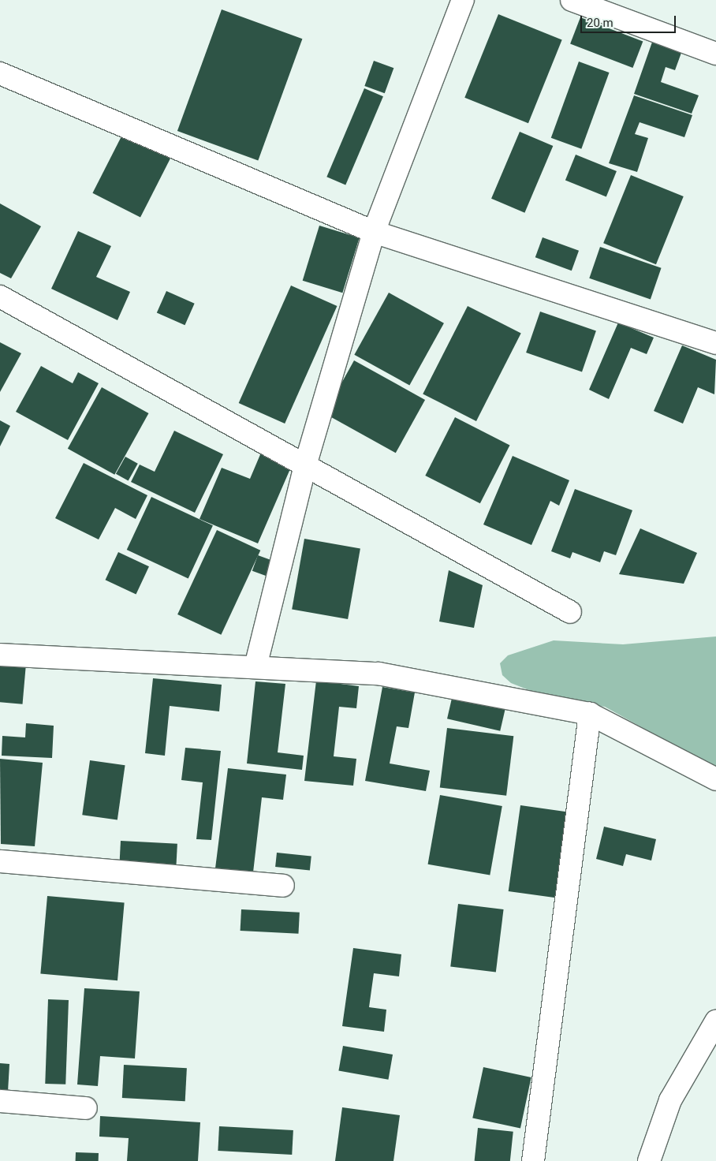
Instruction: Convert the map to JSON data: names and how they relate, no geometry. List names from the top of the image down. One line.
{"scale_bar":"20 m"}
